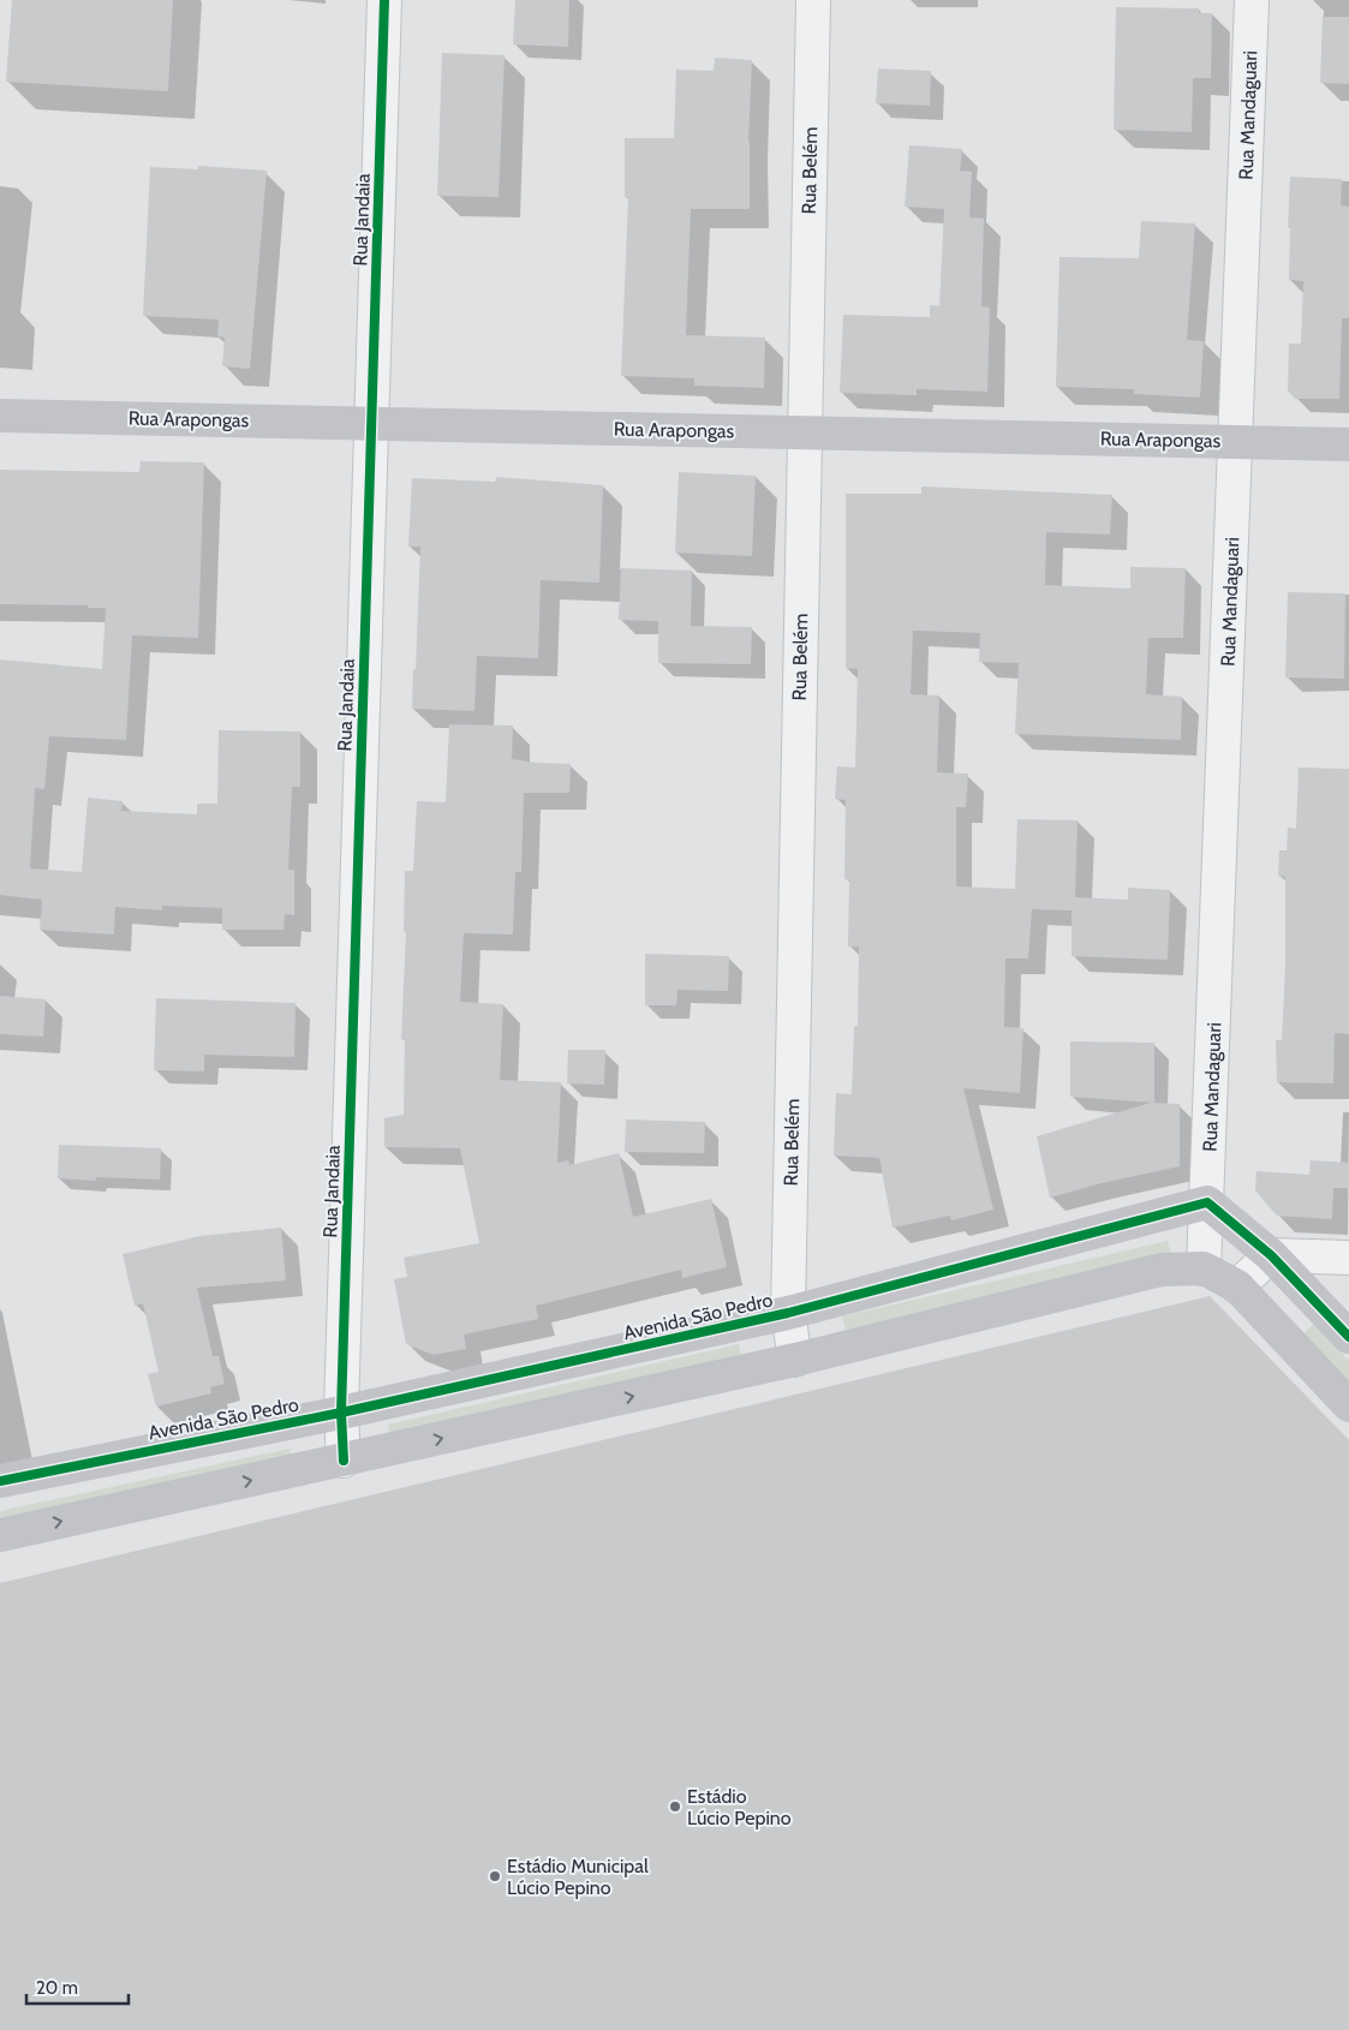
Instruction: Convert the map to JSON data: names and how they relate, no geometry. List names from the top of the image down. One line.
{"streets":{"street":["Rua Mandaguari","Rua Belém","Rua Jandaia","Rua Arapongas","Avenida São Pedro"]},"crossings":[["Rua Mandaguari","Rua Arapongas"],["Rua Mandaguari","Avenida São Pedro"],["Rua Belém","Rua Arapongas"],["Rua Belém","Avenida São Pedro"],["Rua Jandaia","Rua Arapongas"],["Rua Jandaia","Avenida São Pedro"]],"places":["Estádio Lúcio Pepino","Estádio Municipal Lúcio Pepino"],"scale_bar":"20 m"}
